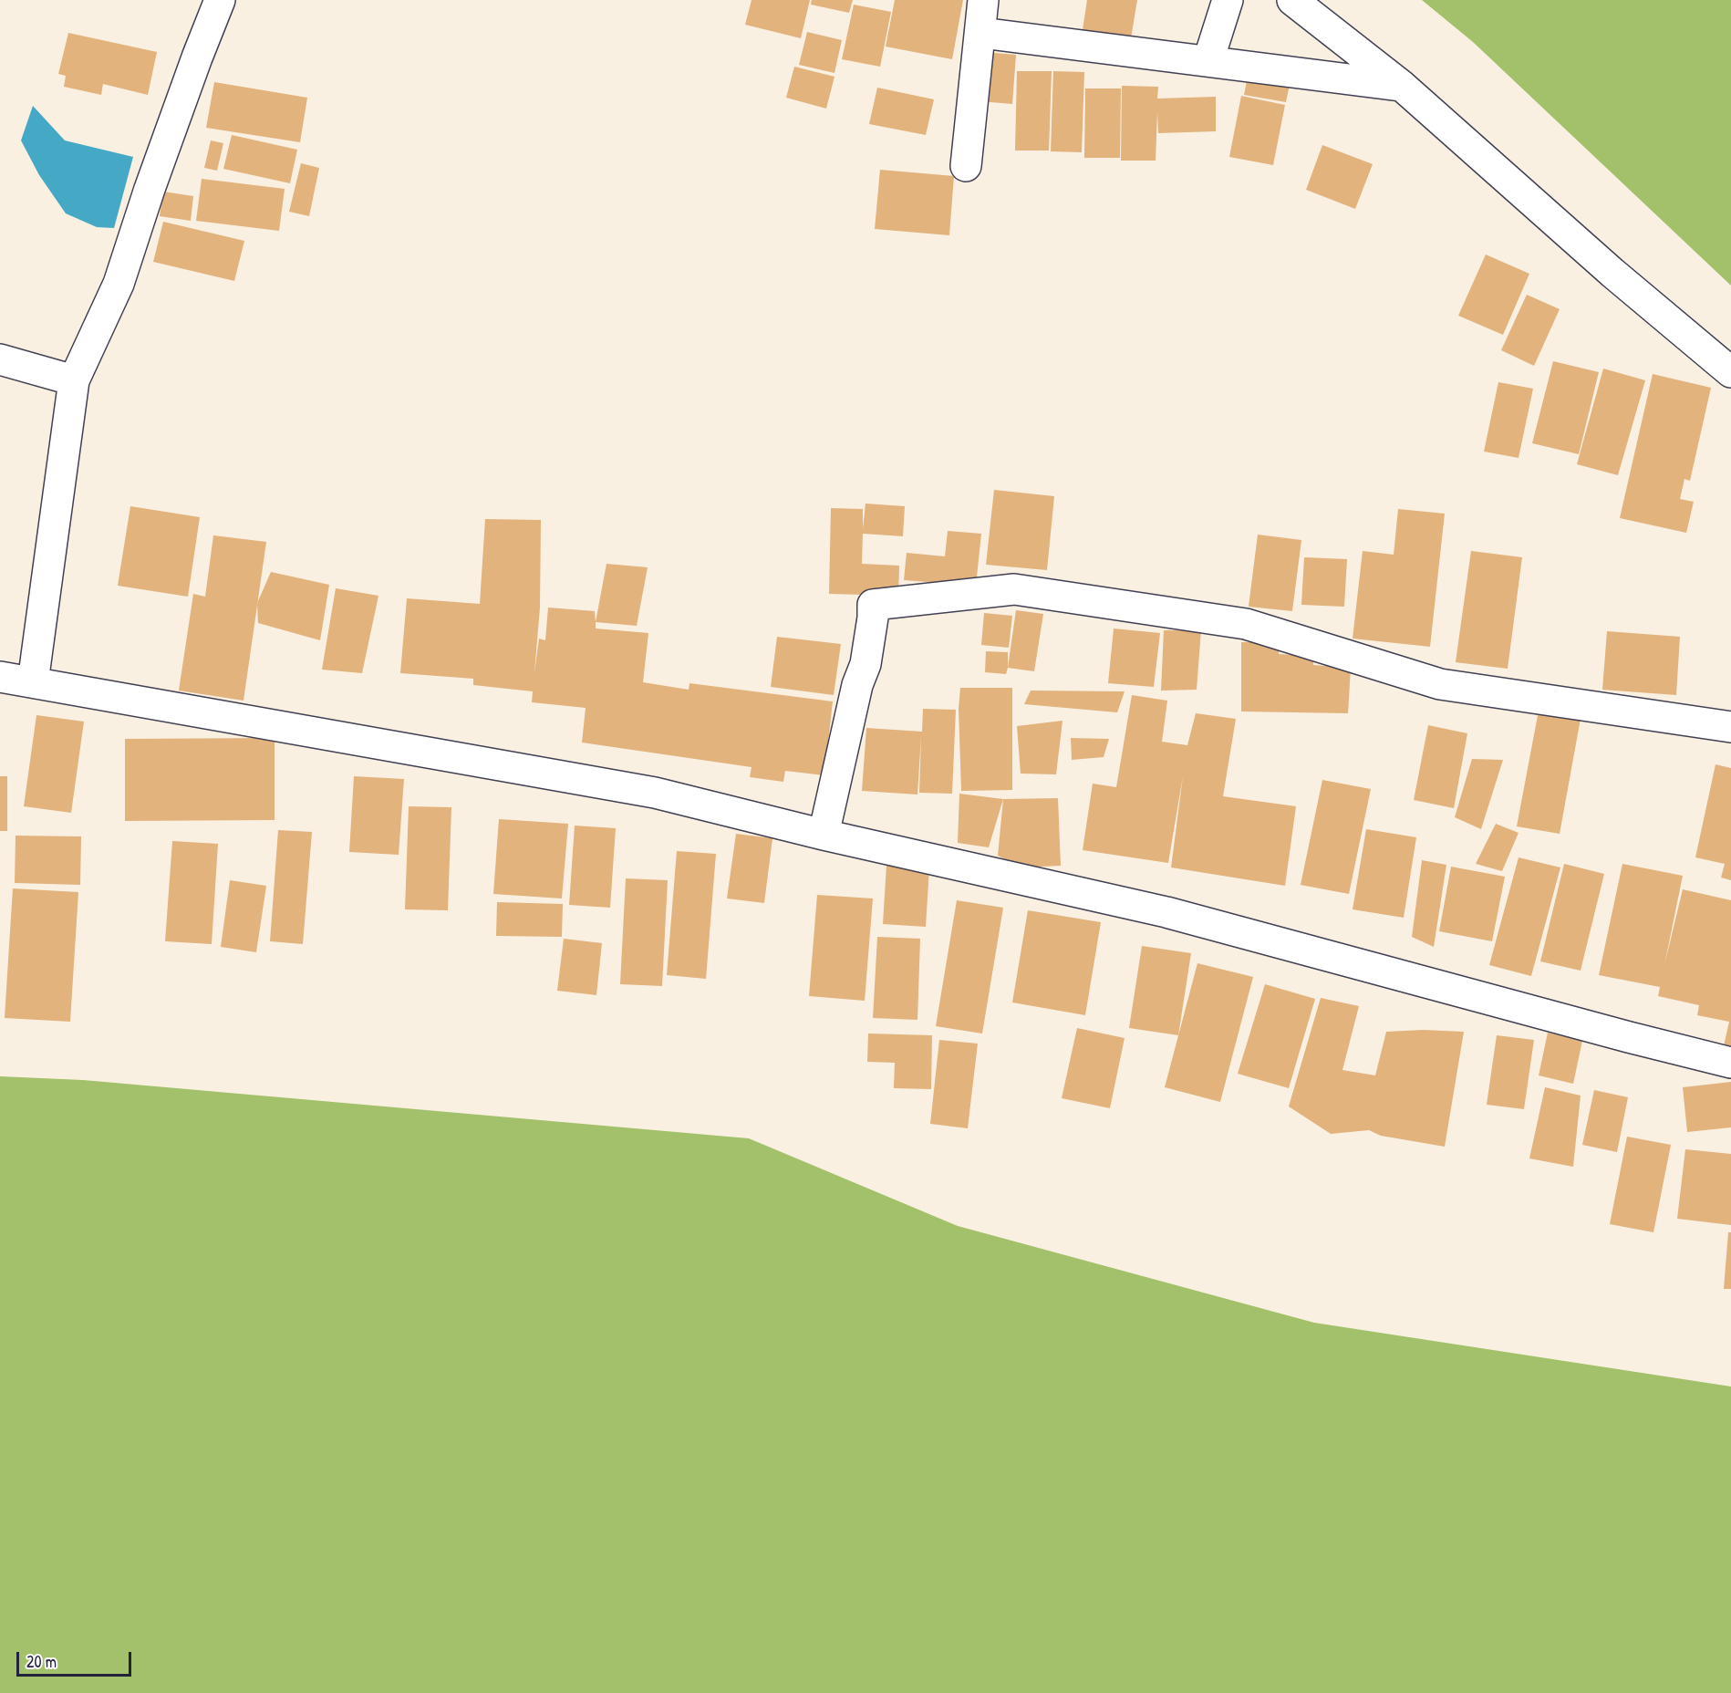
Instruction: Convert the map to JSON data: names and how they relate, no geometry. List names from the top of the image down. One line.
{"scale_bar":"20 m"}
